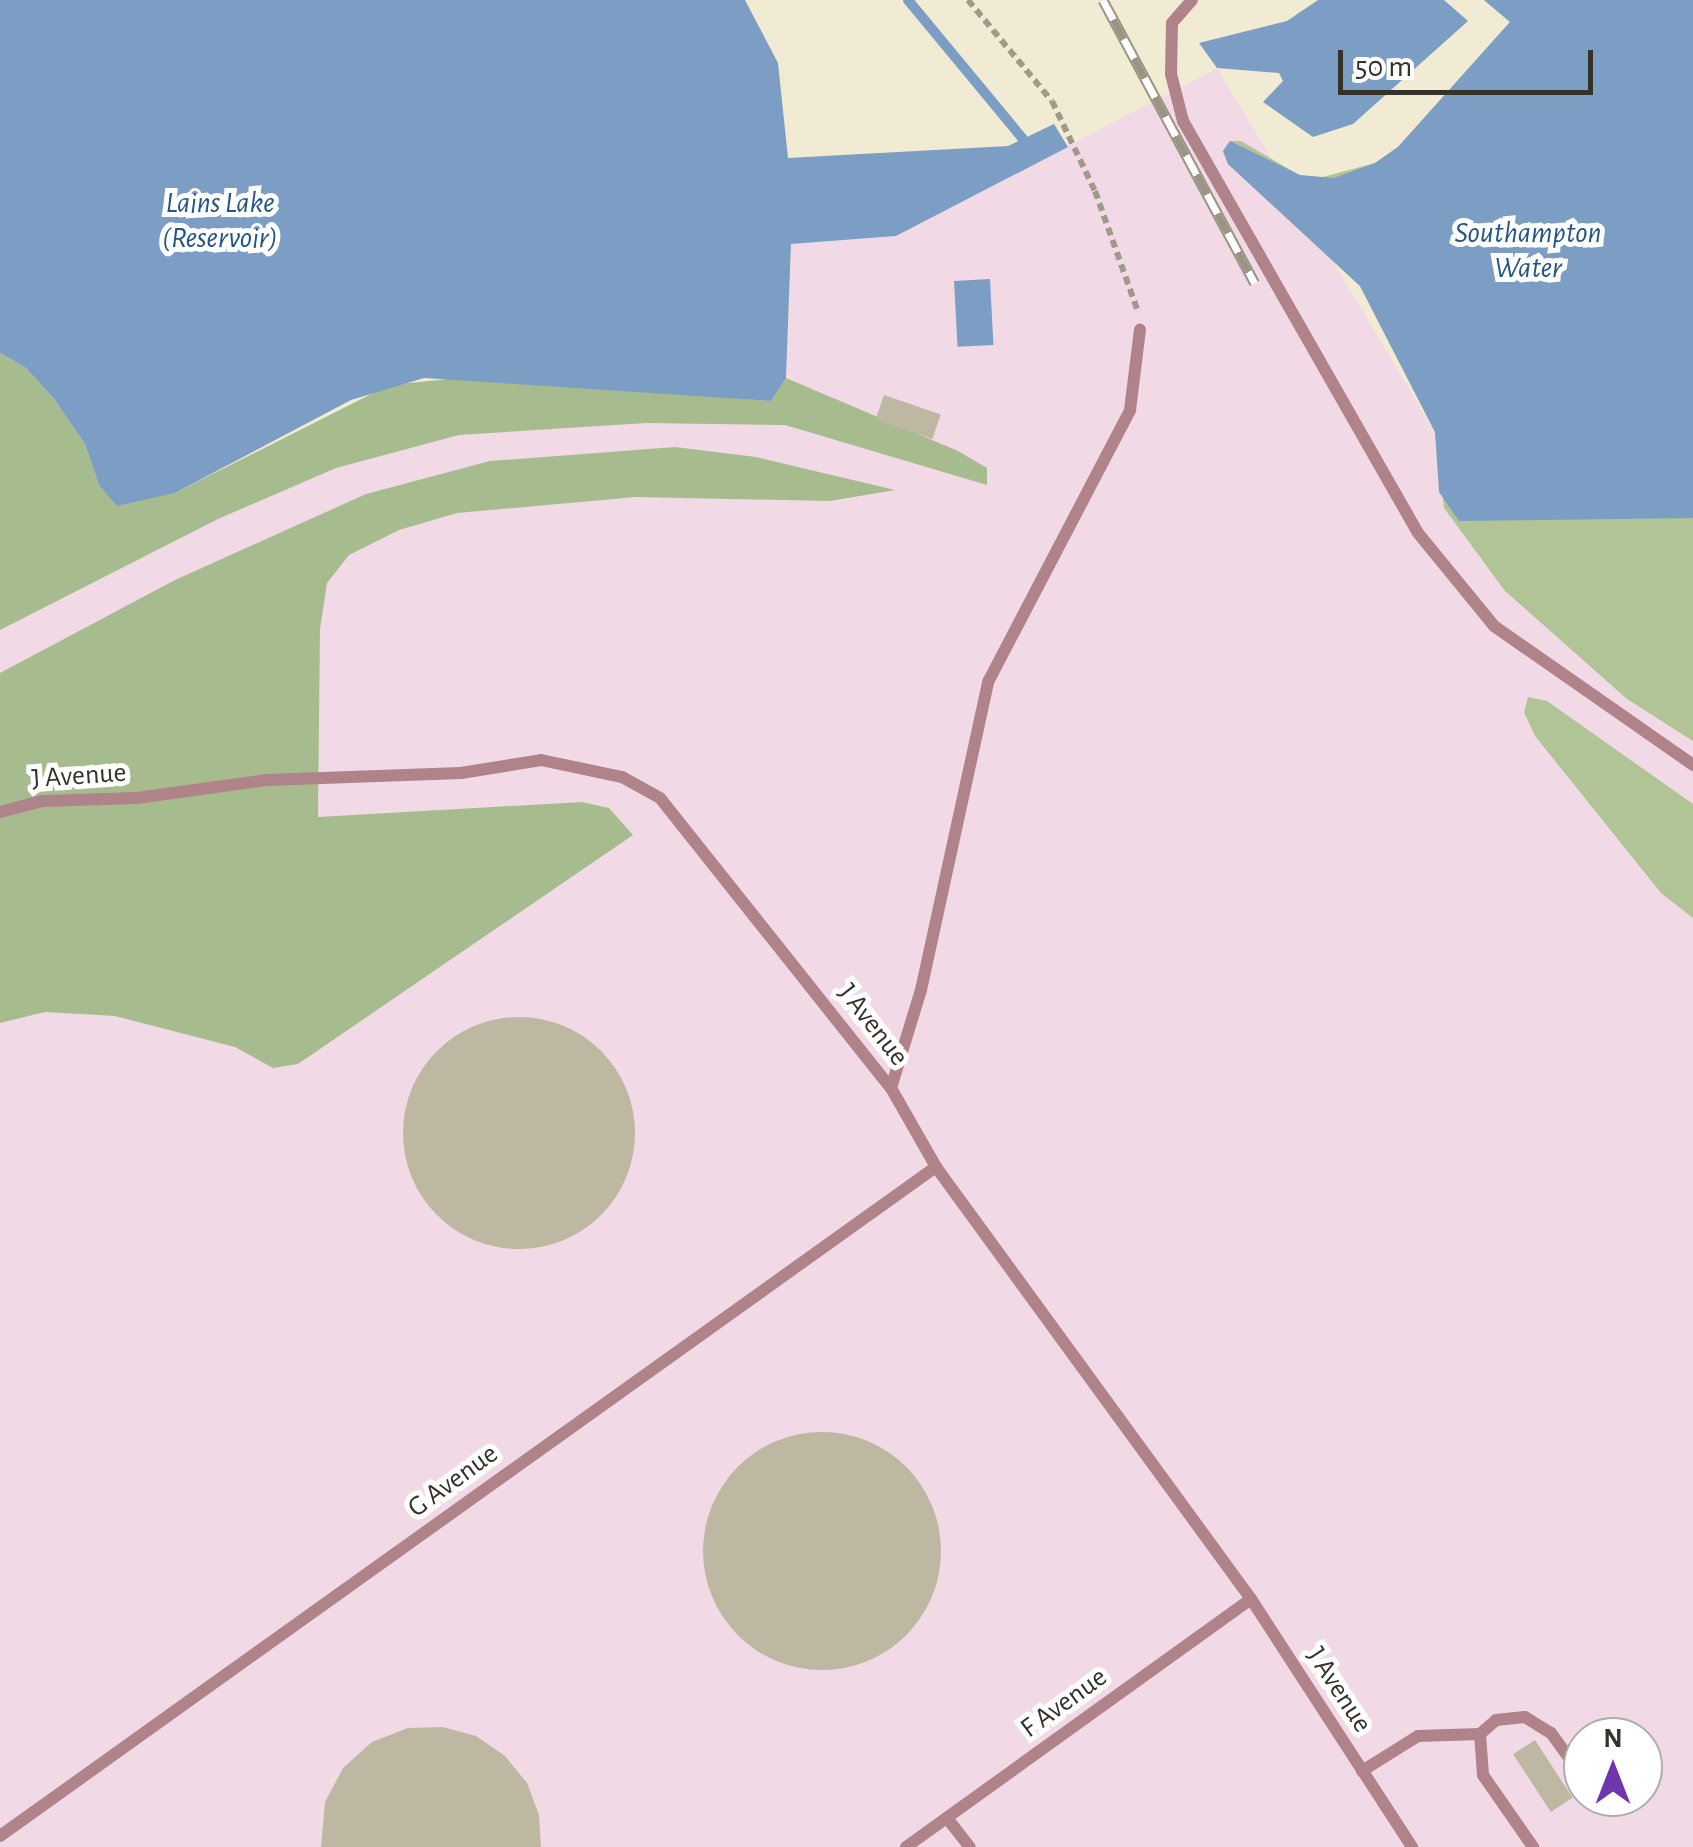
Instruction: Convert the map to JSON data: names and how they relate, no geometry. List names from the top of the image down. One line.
{"streets":{"lane":["J Avenue","G Avenue","F Avenue"]},"crossings":[["J Avenue","G Avenue"],["J Avenue","F Avenue"]],"water":["Lains Lake (Reservoir)","Southampton Water"],"scale_bar":"50 m","north":"top"}
